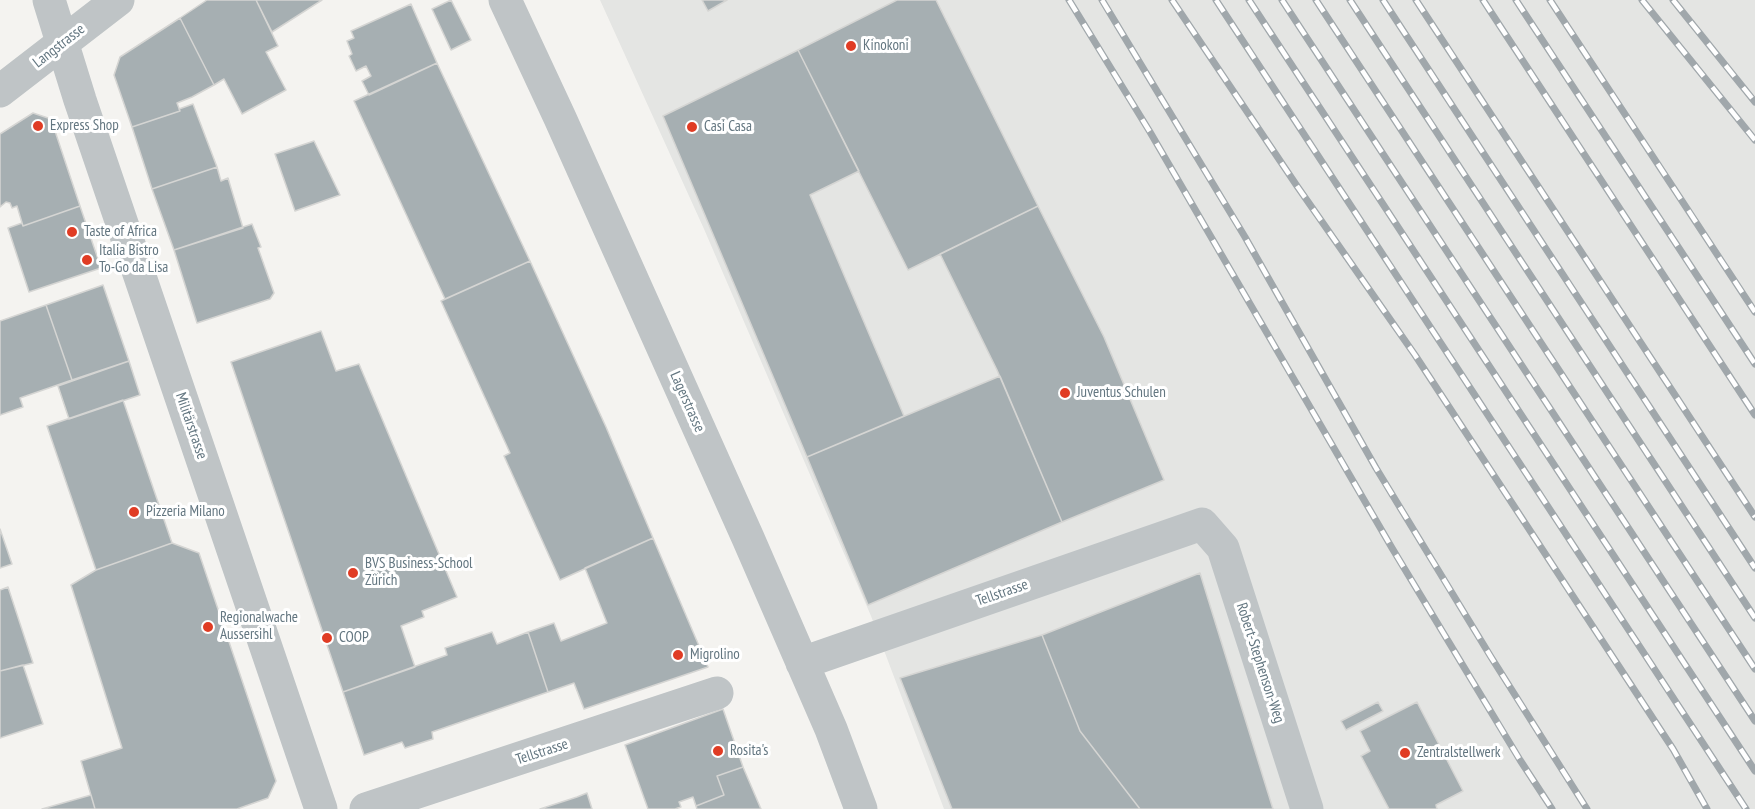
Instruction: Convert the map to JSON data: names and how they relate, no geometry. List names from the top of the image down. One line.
{"streets":{"street":["Langstrasse","Lagerstrasse","Militärstrasse","Tellstrasse","Robert-Stephenson-Weg"]},"crossings":[["Langstrasse","Militärstrasse"],["Lagerstrasse","Tellstrasse"],["Tellstrasse","Robert-Stephenson-Weg"]],"places":["Kinokoni","Express Shop","Casi Casa","Taste of Africa","Italia Bistro To-Go da Lisa","Juventus Schulen","Pizzeria Milano","BVS Business-School Zürich","Regionalwache Aussersihl","COOP","Migrolino","Rosita's","Zentralstellwerk"]}
